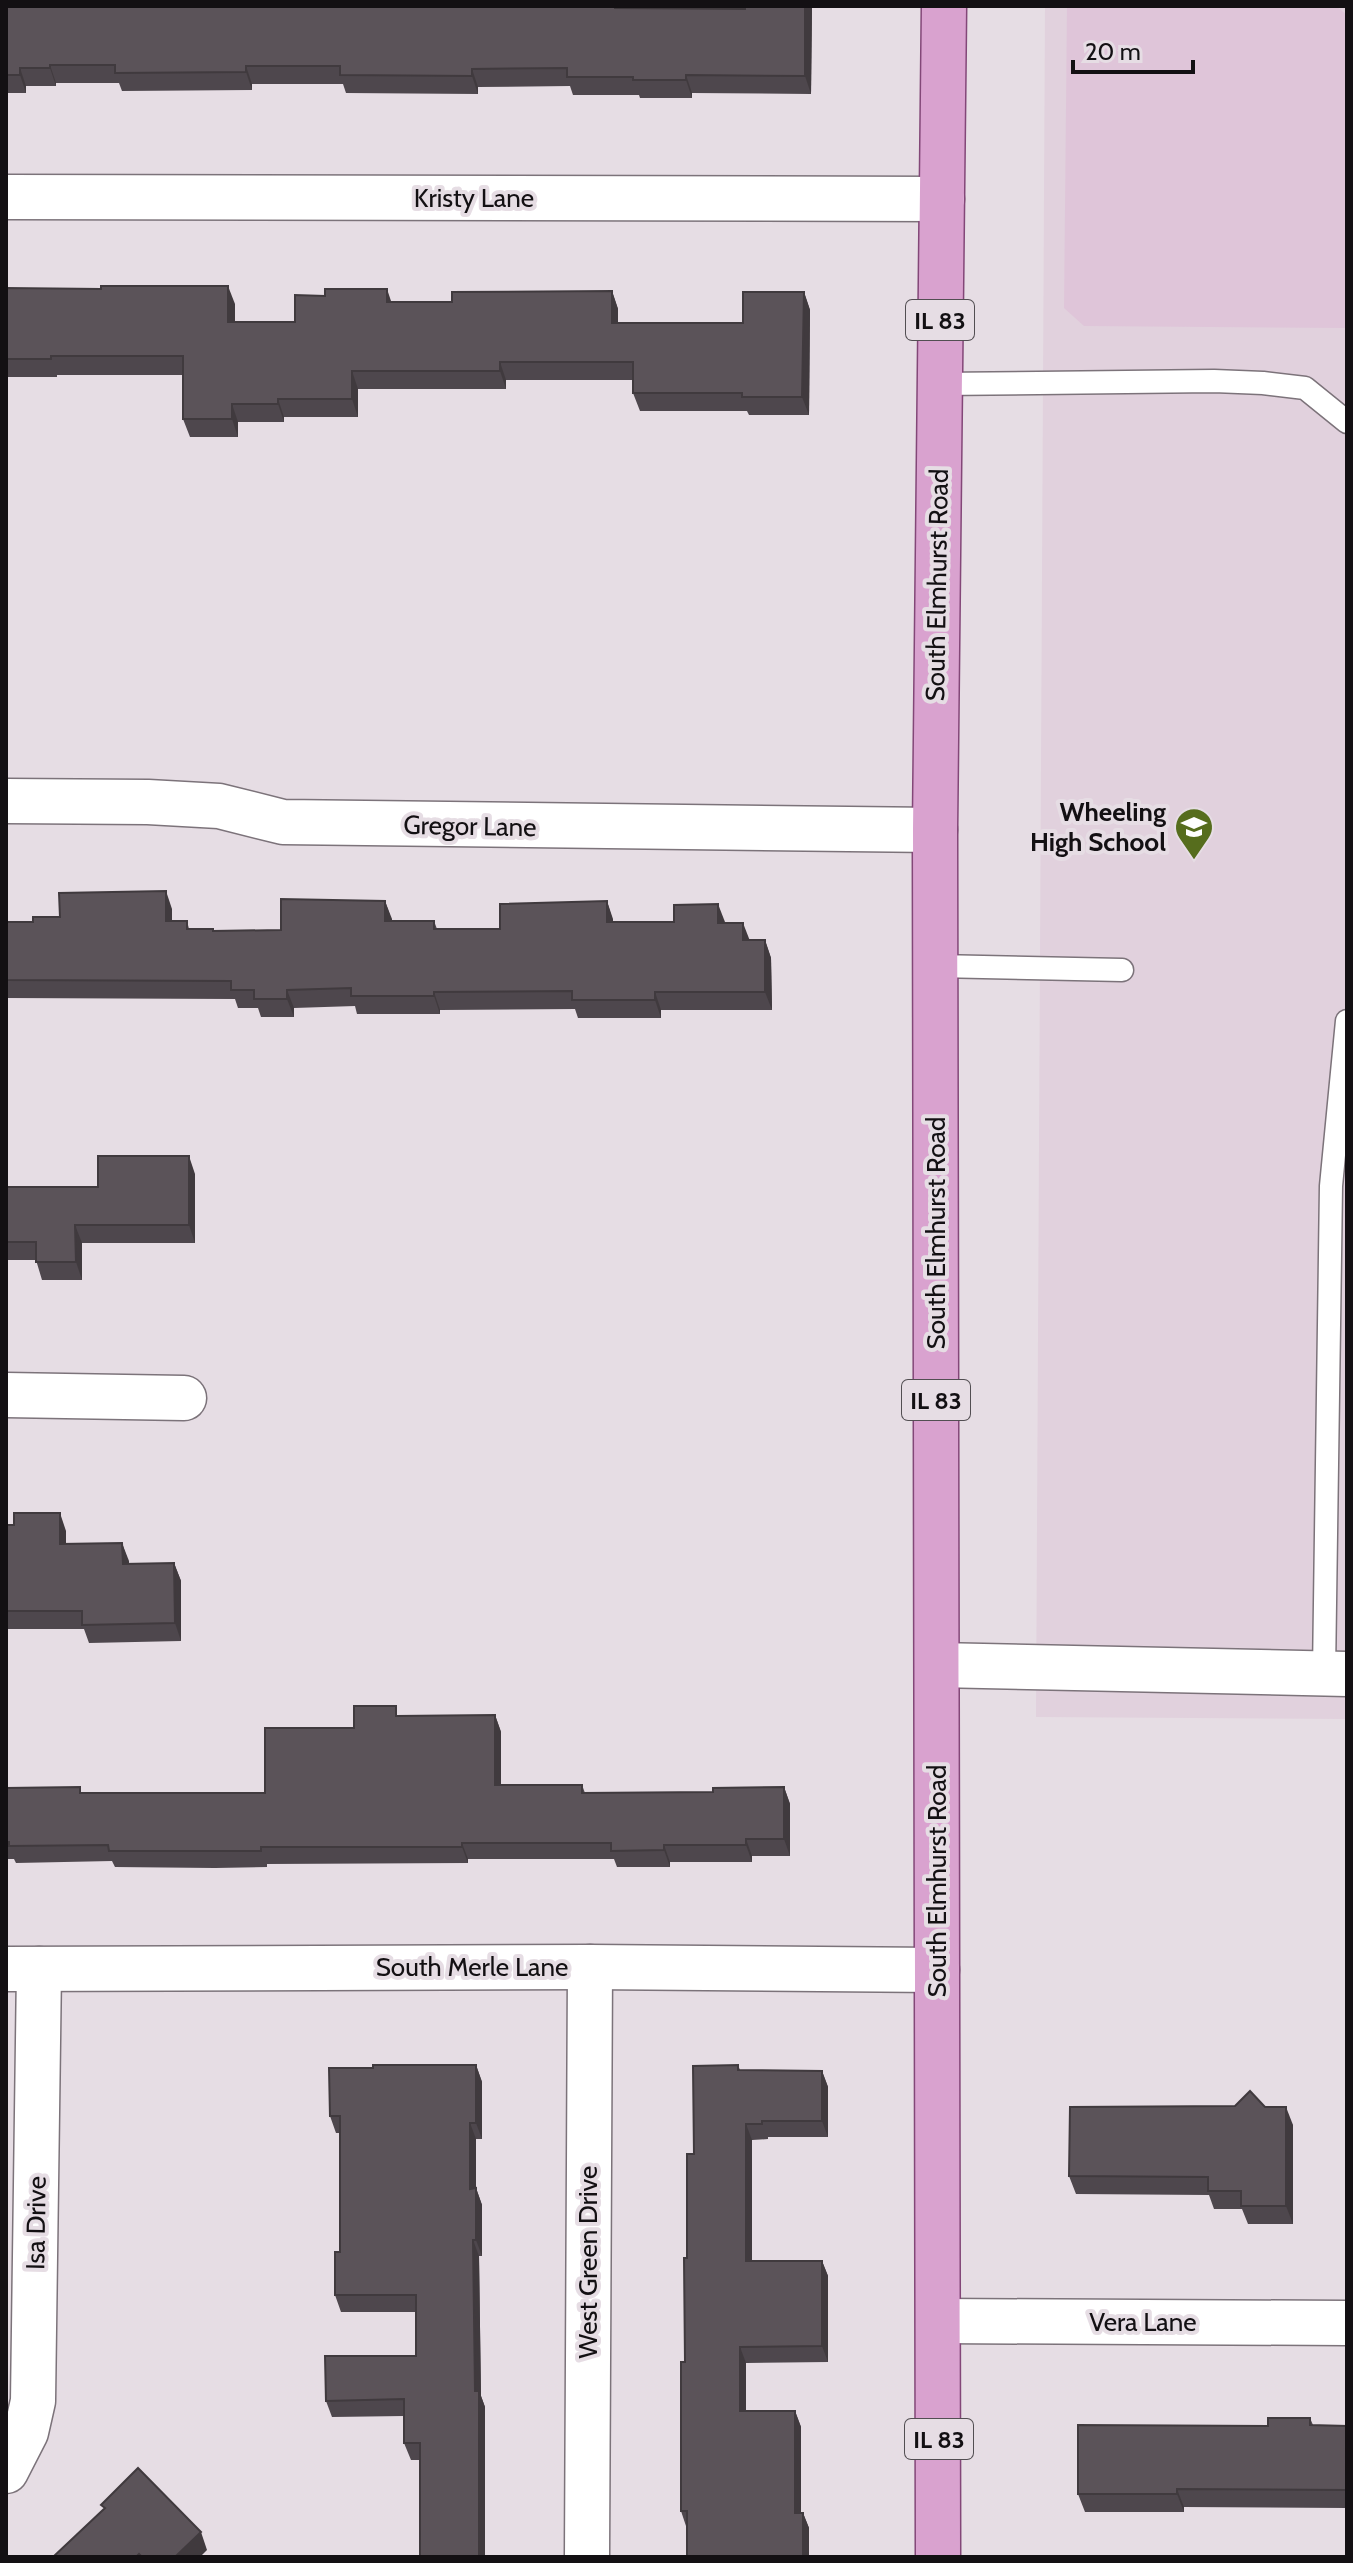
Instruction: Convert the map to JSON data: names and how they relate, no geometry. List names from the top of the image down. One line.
{"streets":{"main road":["IL 83","South Elmhurst Road"],"street":["Kristy Lane","Gregor Lane","South Merle Lane","Isa Drive","West Green Drive","Vera Lane"]},"crossings":[["Kristy Lane","South Elmhurst Road"],["South Elmhurst Road","Gregor Lane"],["South Elmhurst Road","South Merle Lane"],["South Elmhurst Road","Vera Lane"],["South Merle Lane","Isa Drive"],["South Merle Lane","West Green Drive"]],"places":{"school or university":["Wheeling High School"]},"scale_bar":"20 m"}
